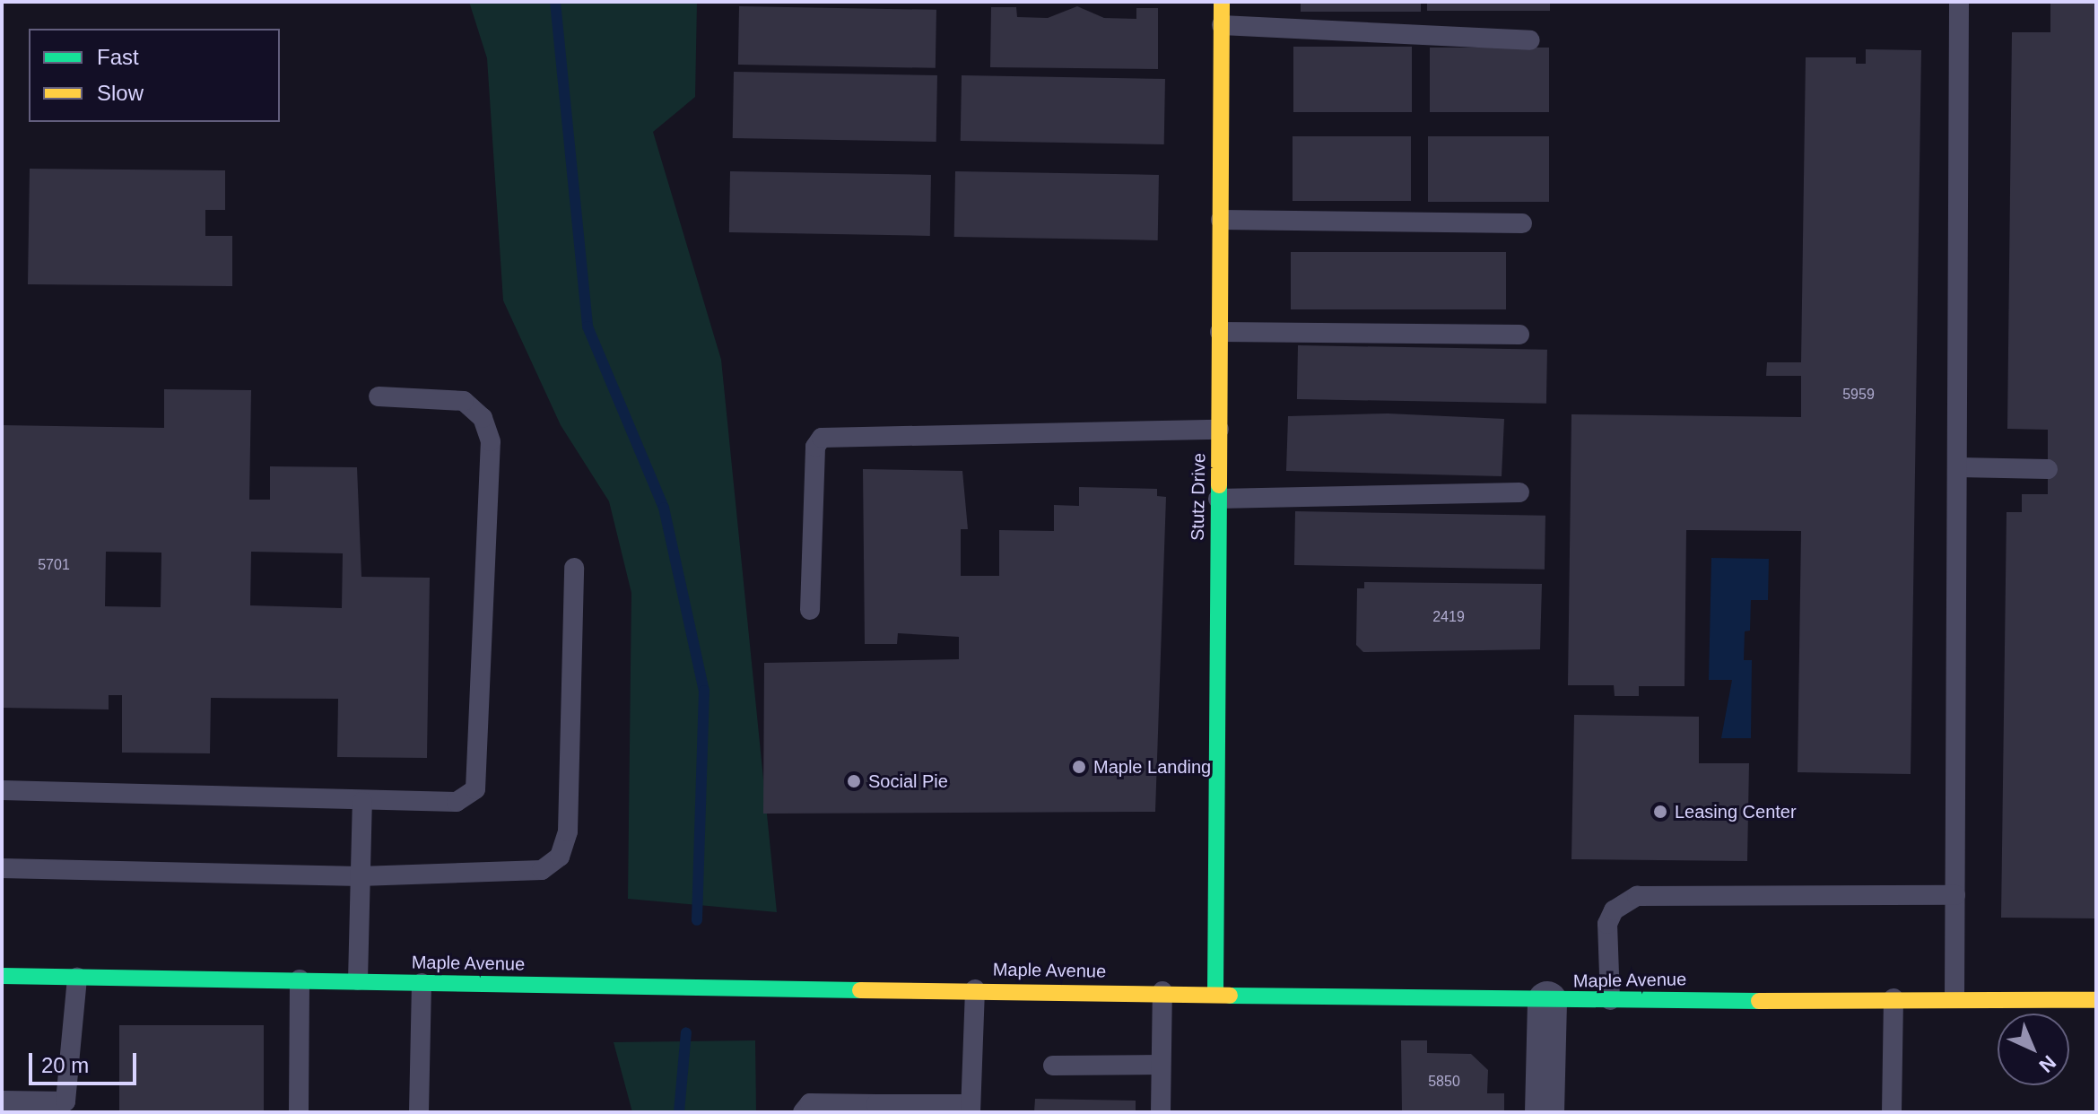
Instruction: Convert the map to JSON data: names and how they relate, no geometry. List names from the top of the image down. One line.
{"streets":{"main road":["Stutz Drive","Maple Avenue"]},"crossings":[["Stutz Drive","Maple Avenue"]],"places":["Maple Landing","Social Pie","Leasing Center"],"house_numbers":["5959","5701","2419","5850"],"legend":["Fast","Slow"],"scale_bar":"20 m","north":"bottom right"}
